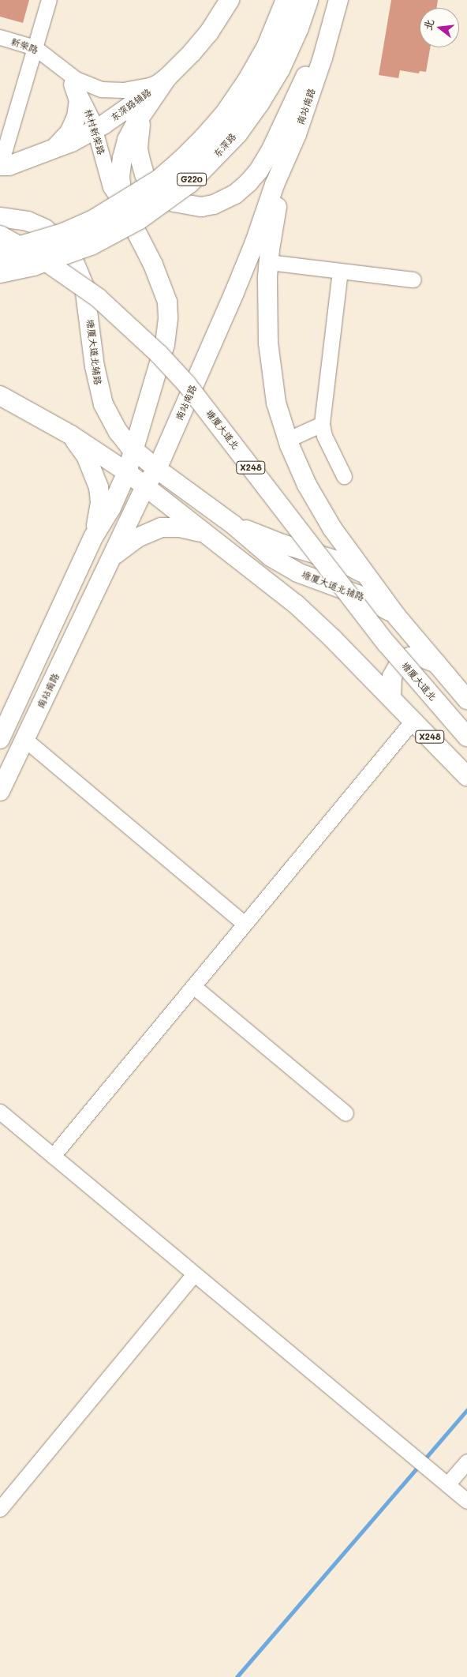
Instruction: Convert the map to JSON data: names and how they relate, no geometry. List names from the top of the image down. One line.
{"streets":{"highway":["东深路","G220"],"main road":["东深路辅路","南站南路","塘厦大道北辅路","塘厦大道北","X248"],"street":["新荣路","林村新荣路"]},"crossings":[["新荣路","林村新荣路"],["东深路辅路","林村新荣路"],["南站南路","塘厦大道北辅路"],["南站南路","X248"]],"north":"left"}
